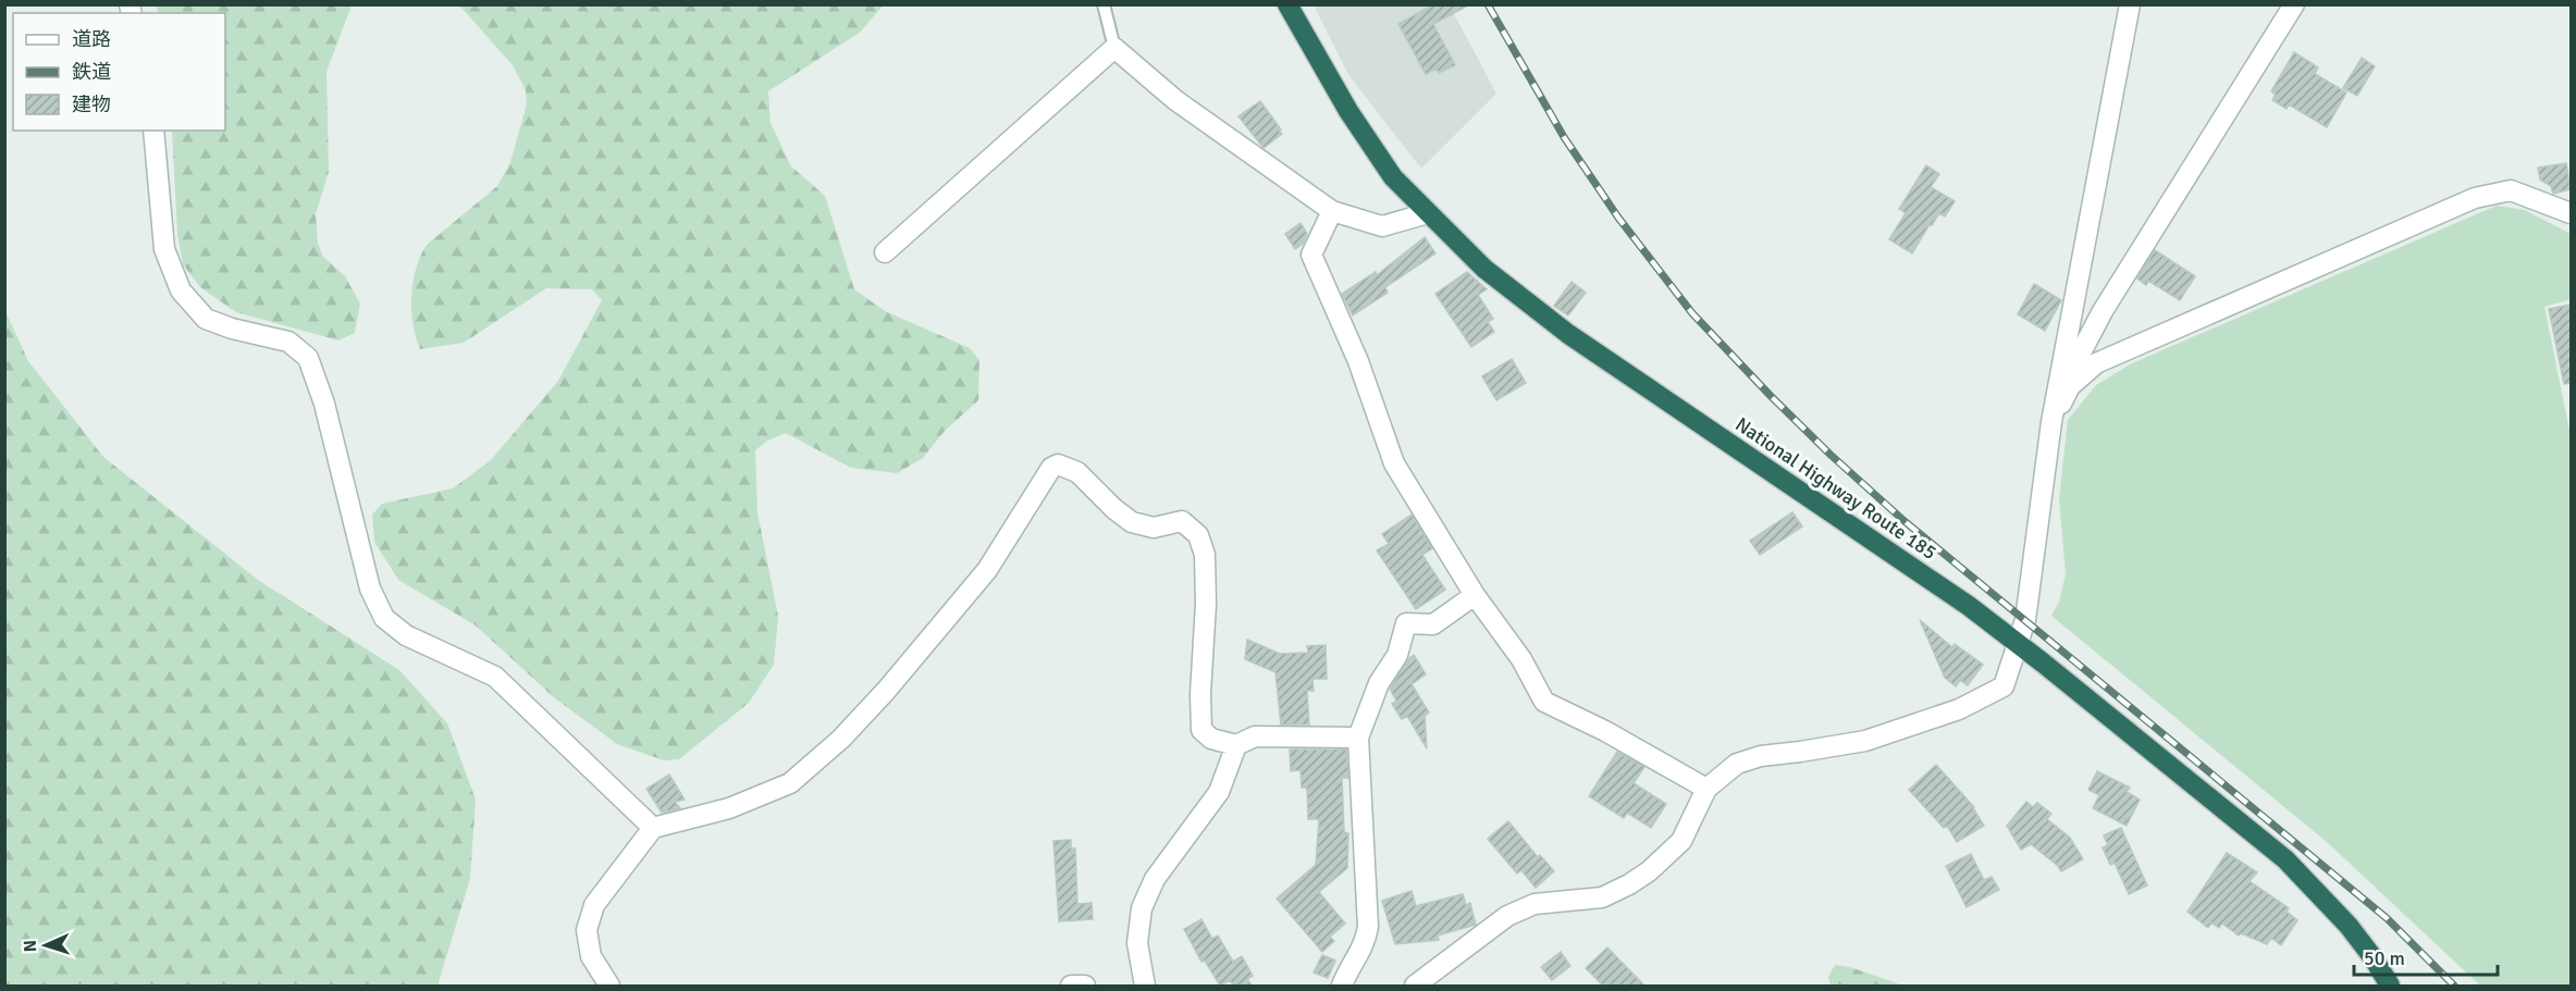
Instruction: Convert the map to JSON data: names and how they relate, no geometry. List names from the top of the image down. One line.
{"streets":{"highway":["National Highway Route 185"]},"legend":["道路","鉄道","建物"],"scale_bar":"50 m","north":"left"}
